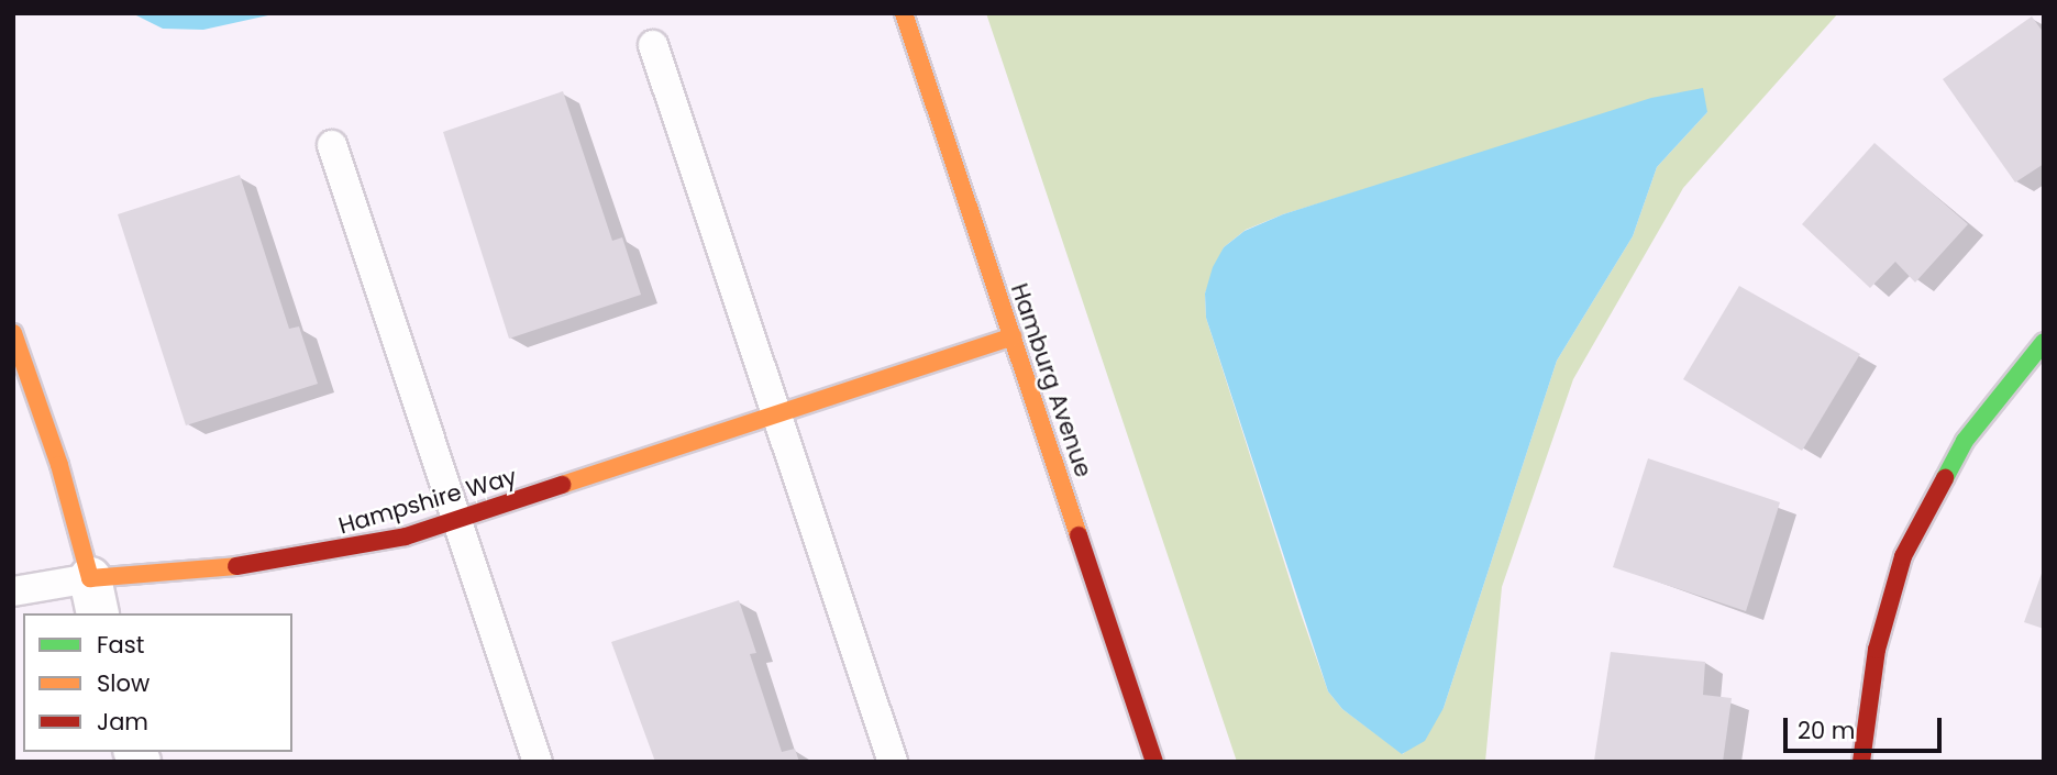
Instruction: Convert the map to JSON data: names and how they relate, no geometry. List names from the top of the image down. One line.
{"streets":{"street":["Hamburg Avenue","Hampshire Way"]},"crossings":[["Hamburg Avenue","Hampshire Way"]],"legend":["Fast","Slow","Jam"],"scale_bar":"20 m"}
